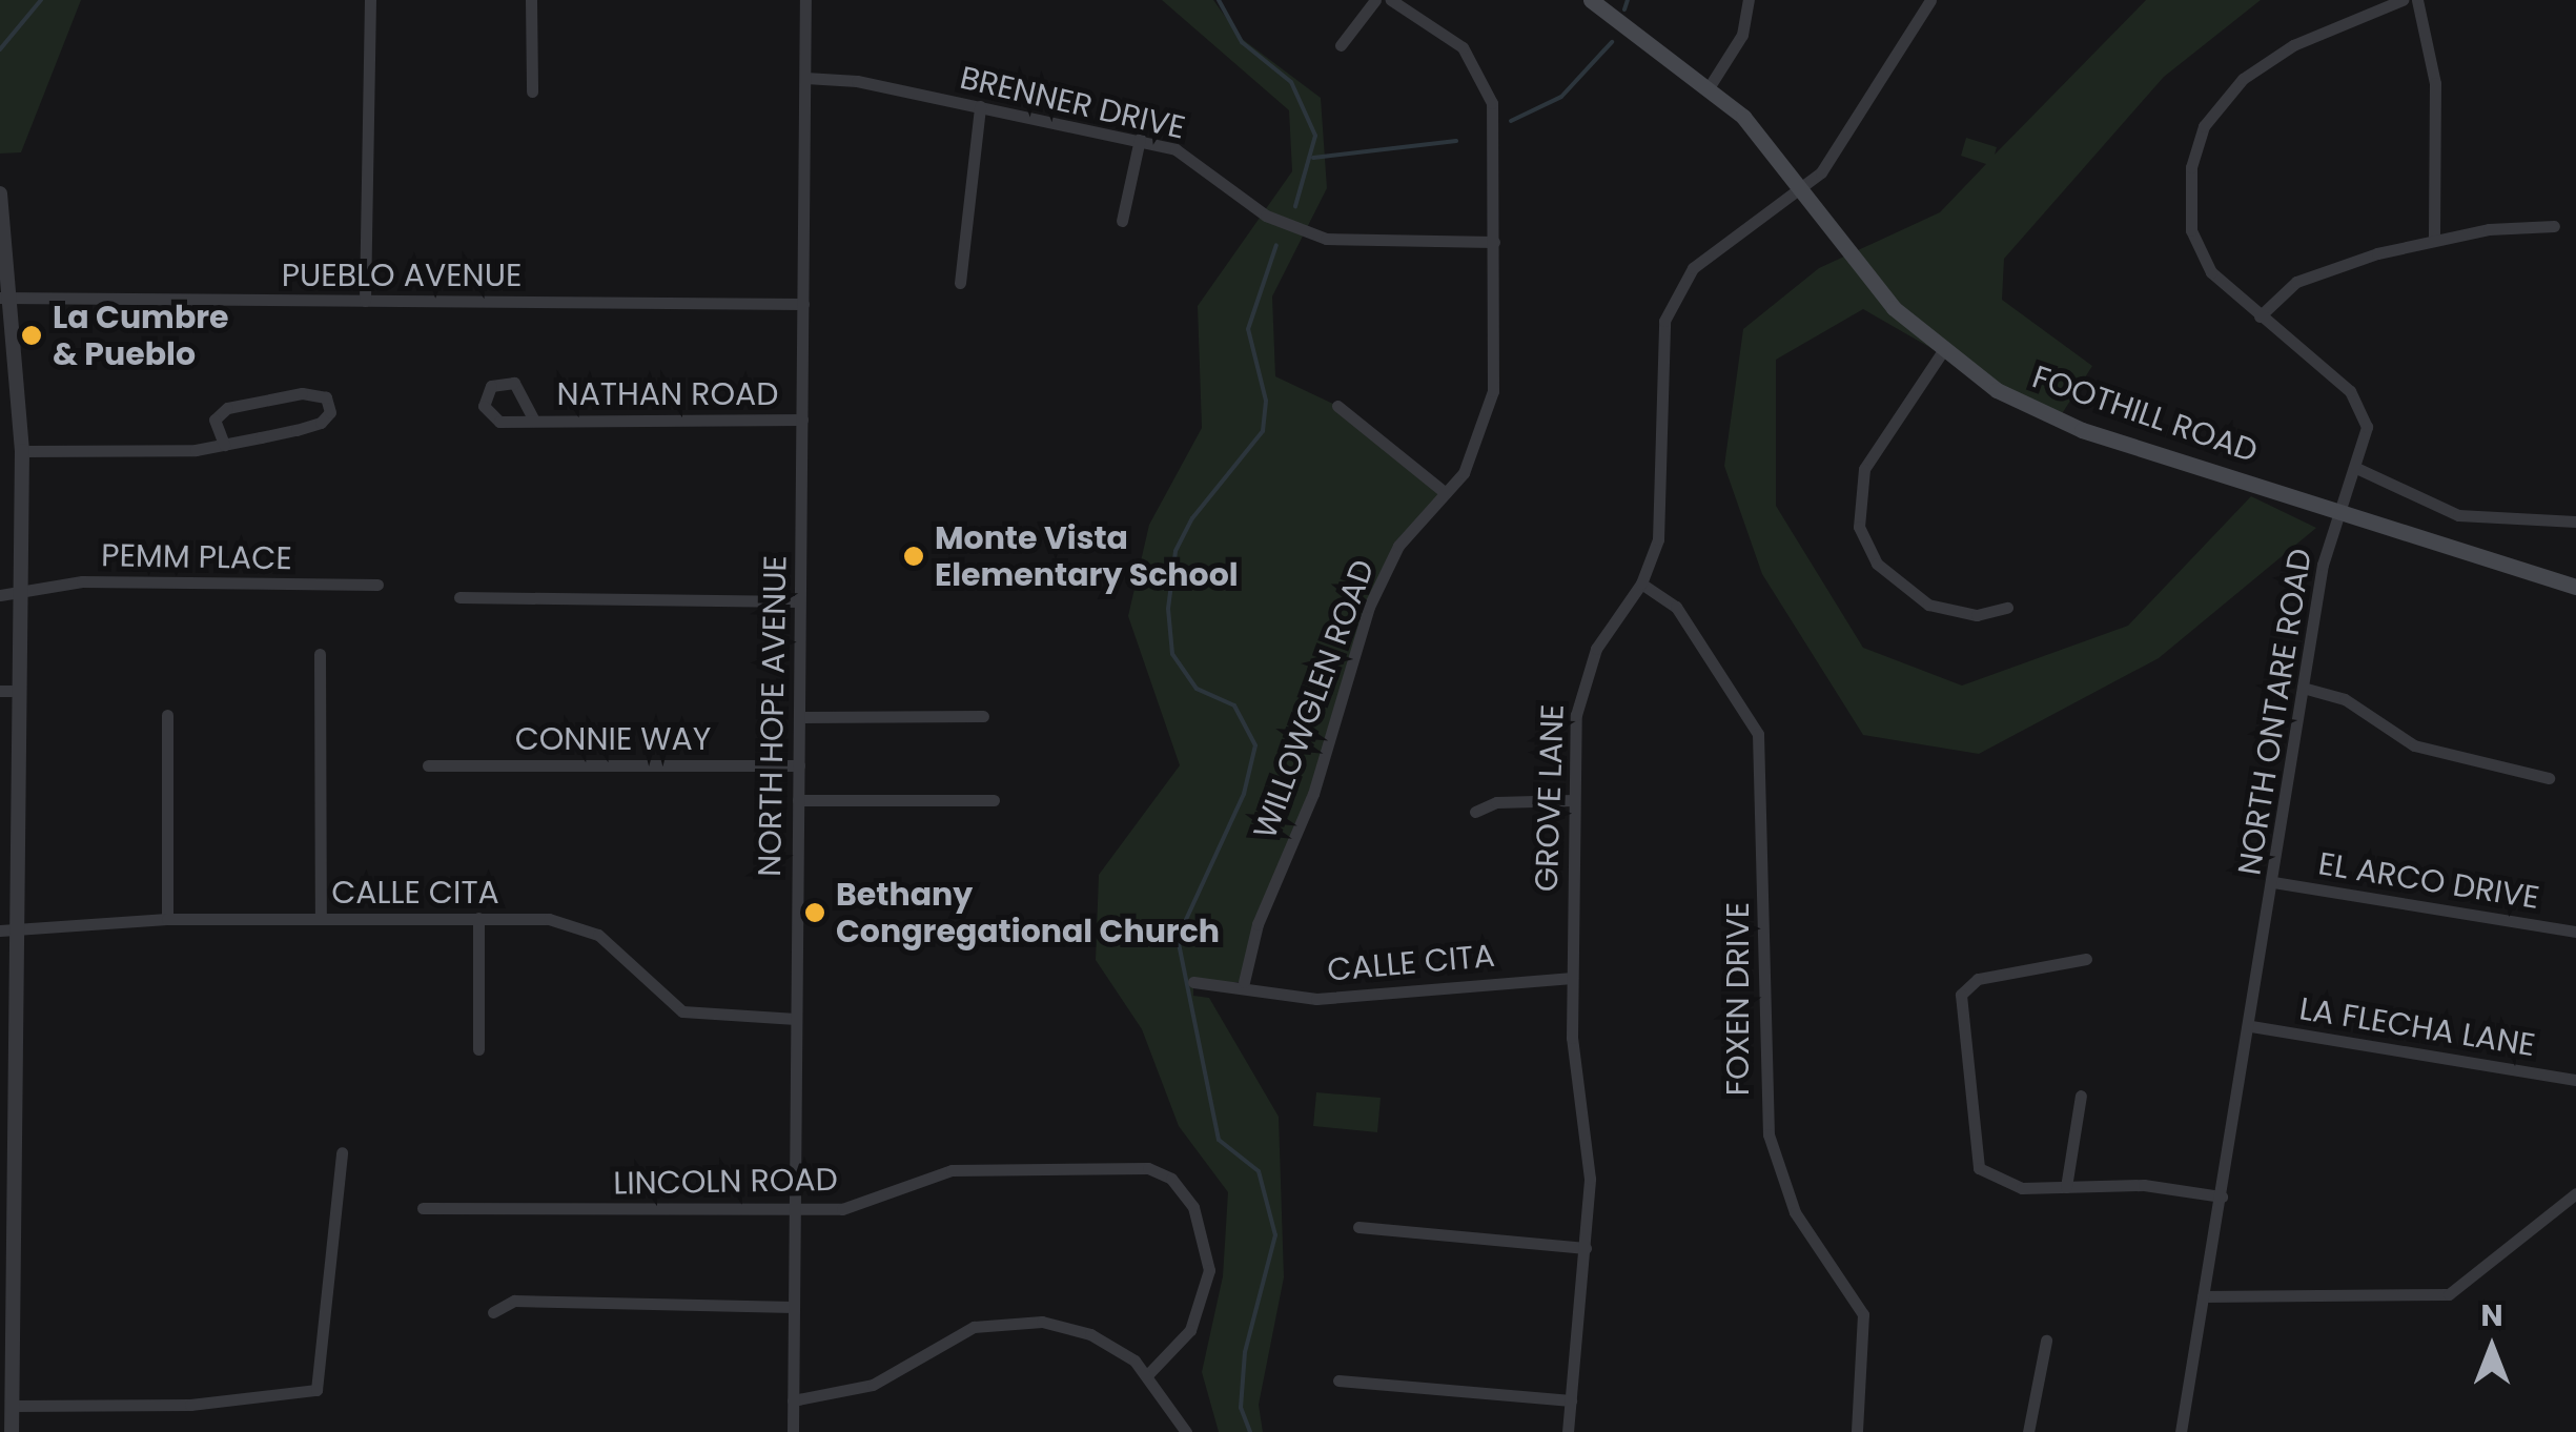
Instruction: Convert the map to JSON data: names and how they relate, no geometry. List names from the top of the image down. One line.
{"streets":{"main road":["FOOTHILL ROAD"],"street":["BRENNER DRIVE","PUEBLO AVENUE","NATHAN ROAD","PEMM PLACE","WILLOWGLEN ROAD","NORTH ONTARE ROAD","NORTH HOPE AVENUE","CONNIE WAY","GROVE LANE","EL ARCO DRIVE","CALLE CITA","FOXEN DRIVE","LA FLECHA LANE","LINCOLN ROAD"]},"crossings":[["BRENNER DRIVE","WILLOWGLEN ROAD"],["BRENNER DRIVE","NORTH HOPE AVENUE"],["PUEBLO AVENUE","NORTH HOPE AVENUE"],["NATHAN ROAD","NORTH HOPE AVENUE"],["FOOTHILL ROAD","NORTH ONTARE ROAD"],["FOOTHILL ROAD","GROVE LANE"],["WILLOWGLEN ROAD","CALLE CITA"],["NORTH ONTARE ROAD","EL ARCO DRIVE"],["NORTH ONTARE ROAD","LA FLECHA LANE"],["NORTH HOPE AVENUE","CONNIE WAY"],["NORTH HOPE AVENUE","CALLE CITA"],["NORTH HOPE AVENUE","LINCOLN ROAD"],["GROVE LANE","CALLE CITA"],["GROVE LANE","FOXEN DRIVE"]],"places":["La Cumbre & Pueblo","Monte Vista Elementary School","Bethany Congregational Church"],"north":"top"}
